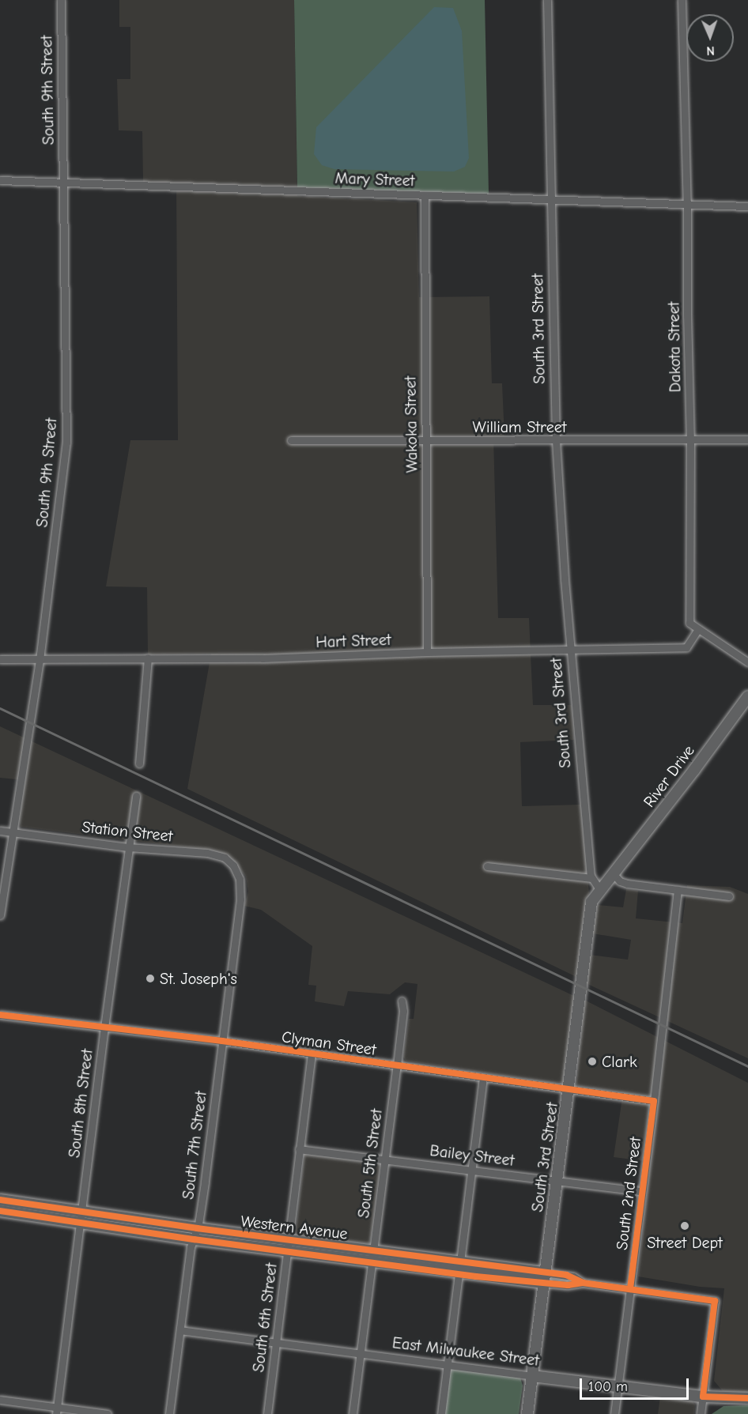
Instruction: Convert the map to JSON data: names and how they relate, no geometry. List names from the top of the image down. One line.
{"streets":{"street":["South 9th Street","Mary Street","South 3rd Street","Dakota Street","Wakoka Street","William Street","Hart Street","River Drive","Station Street","Clyman Street","South 8th Street","South 7th Street","Bailey Street","South 5th Street","South 2nd Street","Western Avenue","South 6th Street","East Milwaukee Street"]},"crossings":[["South 9th Street","Mary Street"],["South 9th Street","Hart Street"],["South 9th Street","Station Street"],["Mary Street","South 3rd Street"],["Mary Street","Dakota Street"],["Mary Street","Wakoka Street"],["South 3rd Street","William Street"],["South 3rd Street","Hart Street"],["South 3rd Street","River Drive"],["South 3rd Street","Clyman Street"],["South 3rd Street","Bailey Street"],["South 3rd Street","Western Avenue"],["South 3rd Street","East Milwaukee Street"],["Dakota Street","William Street"],["Dakota Street","Hart Street"],["Wakoka Street","William Street"],["Wakoka Street","Hart Street"],["Station Street","South 8th Street"],["Station Street","South 7th Street"],["Clyman Street","South 8th Street"],["Clyman Street","South 7th Street"],["Clyman Street","South 5th Street"],["Clyman Street","South 2nd Street"],["Clyman Street","South 6th Street"],["South 8th Street","Western Avenue"],["South 7th Street","Western Avenue"],["South 7th Street","East Milwaukee Street"],["Bailey Street","South 5th Street"],["Bailey Street","South 2nd Street"],["Bailey Street","South 6th Street"],["South 5th Street","Western Avenue"],["South 5th Street","East Milwaukee Street"],["South 2nd Street","Western Avenue"],["South 2nd Street","East Milwaukee Street"],["Western Avenue","South 6th Street"],["Western Avenue","East Milwaukee Street"],["South 6th Street","East Milwaukee Street"]],"places":["St. Joseph's","Clark","Street Dept"],"scale_bar":"100 m","north":"bottom"}
